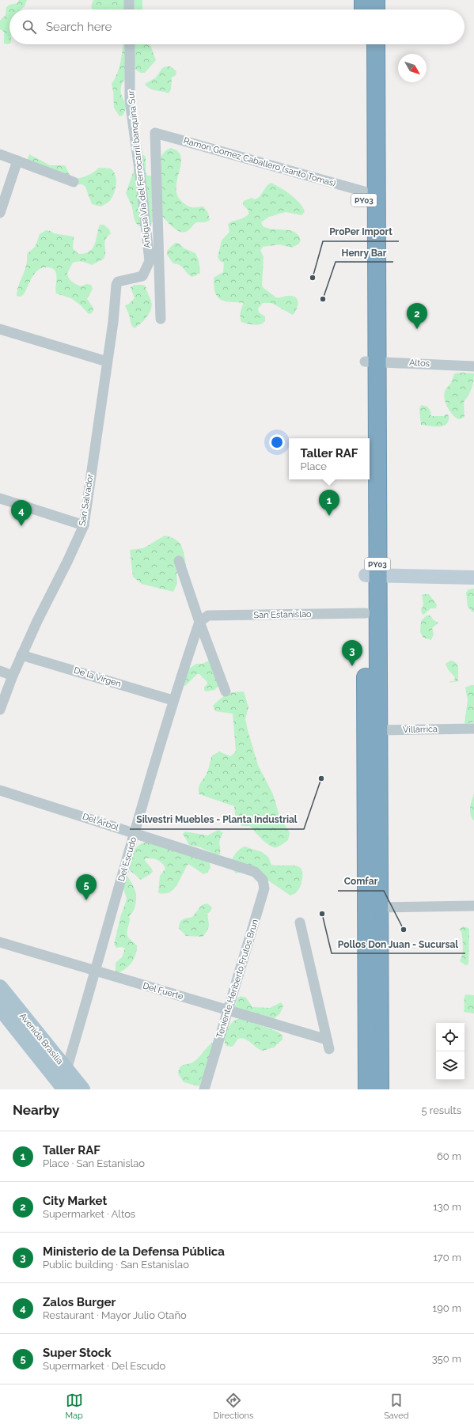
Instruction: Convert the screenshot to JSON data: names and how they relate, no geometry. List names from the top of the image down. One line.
{"streets":{"highway":["PY03"],"main road":["Avenida Brasilia"],"street":["Ramon Gomez Caballero (santo Tomas)","Antigua Via del Ferrocarril banquina Sur","Altos","San Salvador","San Estanislao","De la Virgen","Villarrica","Del Árbol","Del Escudo","Teniente Heriberto Frutos Brun","Del Fuerte"]},"crossings":[["Ramon Gomez Caballero (santo Tomas)","PY03"],["Antigua Via del Ferrocarril banquina Sur","San Salvador"],["PY03","Altos"],["PY03","San Estanislao"],["PY03","Villarrica"],["San Salvador","De la Virgen"],["San Estanislao","Del Escudo"],["De la Virgen","Del Escudo"],["Del Árbol","Del Escudo"],["Del Árbol","Teniente Heriberto Frutos Brun"],["Del Escudo","Del Fuerte"],["Del Escudo","Avenida Brasilia"],["Teniente Heriberto Frutos Brun","Del Fuerte"]],"places":["ProPer Import","Henry Bar","Silvestri Muebles - Planta Industrial","Pollos Don Juan - Sucursal","Comfar"],"north":"bottom right","page":{"search":"Search here","pins":["2","1","4","3","5"],"popup":["Taller RAF","Place"],"heading":["Nearby","5 results"],"list":[{"mark":"1","name":"Taller RAF","note":"Place · San Estanislao","value":"60 m"},{"mark":"2","name":"City Market","note":"Supermarket · Altos","value":"130 m"},{"mark":"3","name":"Ministerio de la Defensa Pública","note":"Public building · San Estanislao","value":"170 m"},{"mark":"4","name":"Zalos Burger","note":"Restaurant · Mayor Julio Otaño","value":"190 m"},{"mark":"5","name":"Super Stock","note":"Supermarket · Del Escudo","value":"350 m"}],"nav":["Map","Directions","Saved"]}}
